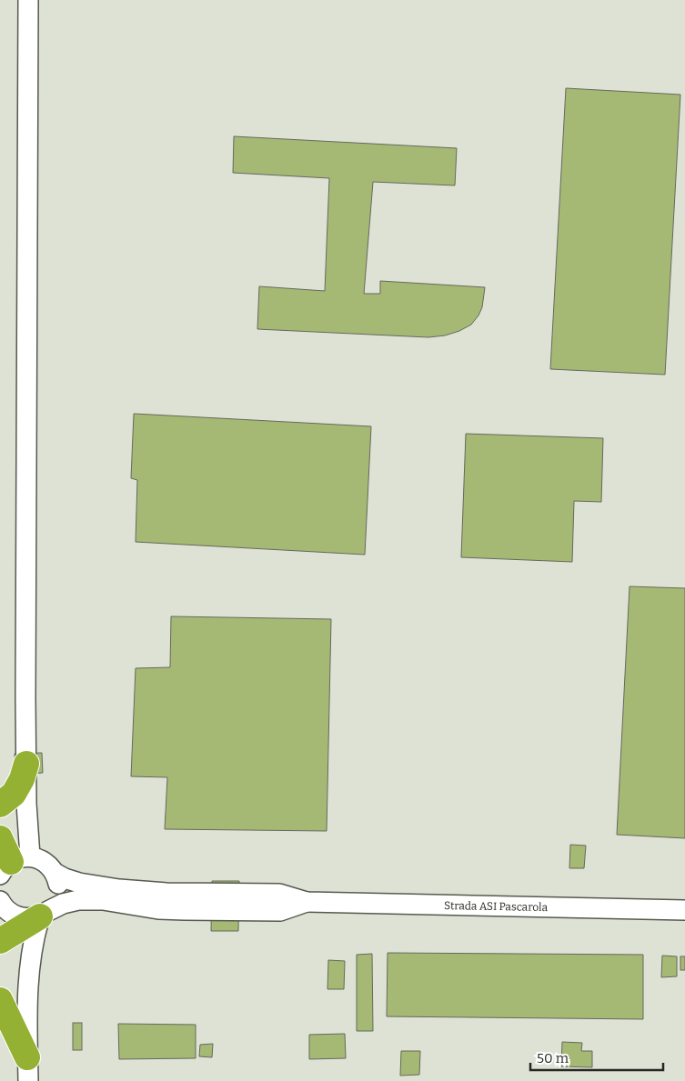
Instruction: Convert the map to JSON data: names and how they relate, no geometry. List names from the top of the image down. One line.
{"streets":{"street":["Strada ASI Pascarola"]},"scale_bar":"50 m"}
